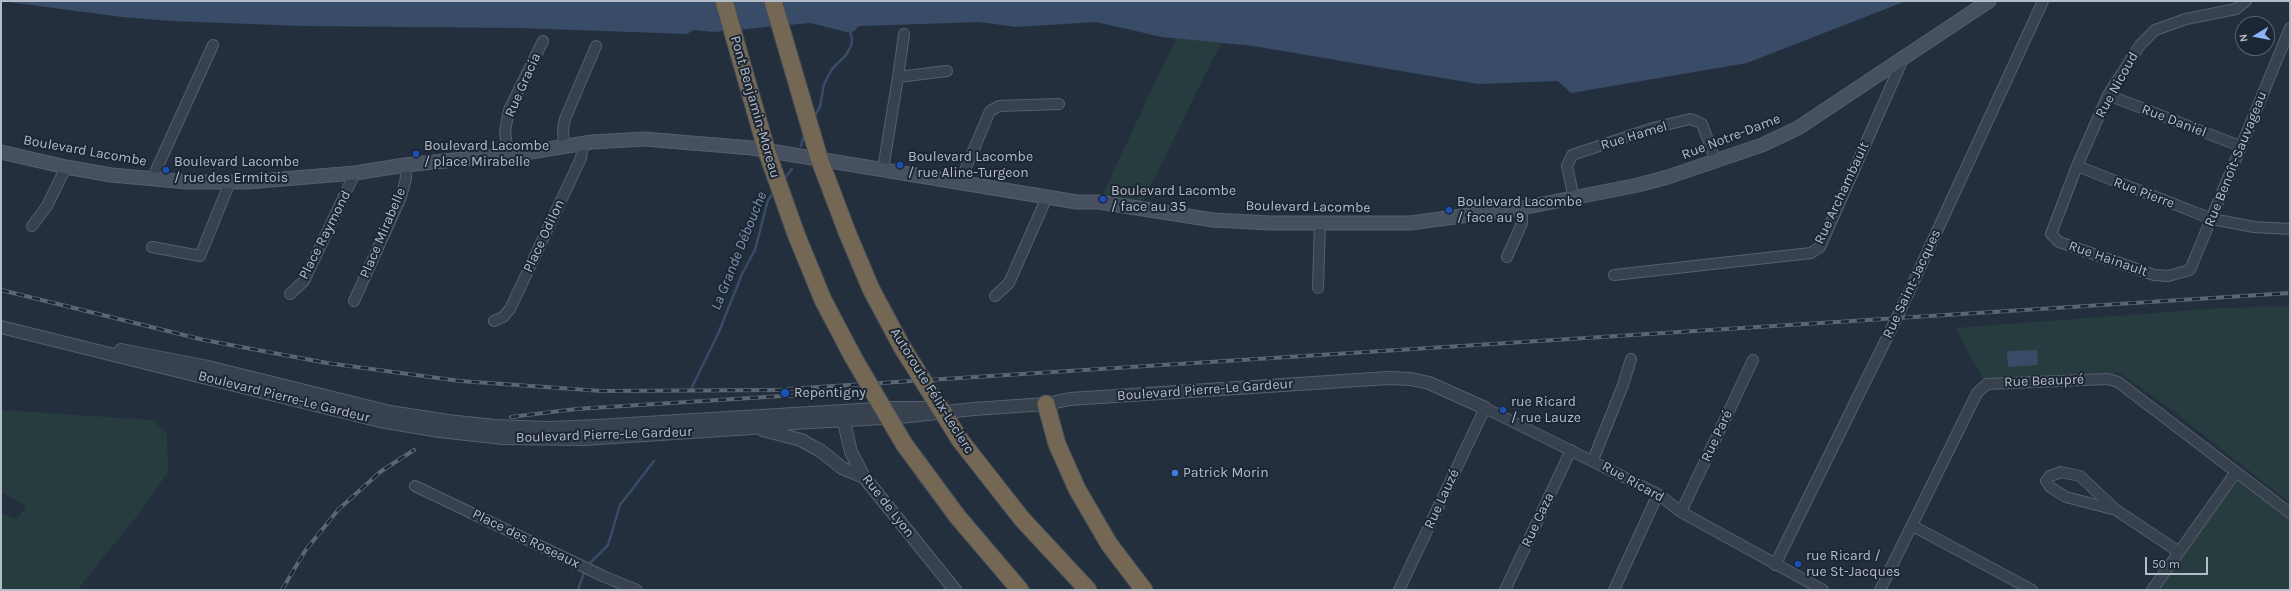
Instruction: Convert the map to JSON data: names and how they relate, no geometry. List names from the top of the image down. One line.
{"streets":{"highway":["Pont Benjamin-Moreau","Autoroute Félix-Leclerc"],"main road":["Rue Notre-Dame","Boulevard Lacombe"],"street":["Rue Gracia","Rue Nicoud","Rue Daniel","Rue Hamel","Rue Benoît-Sauvageau","Rue Archambault","Rue Pierre","Place Mirabelle","Place Raymond","Place Odilon","Rue Hainault","Rue Saint-Jacques","Rue Beaupré","Boulevard Pierre-Le Gardeur","Rue Paré","Rue Ricard","Rue Lauzé","Rue de Lyon","Rue Caza","Place des Roseaux"]},"crossings":[["Rue Gracia","Boulevard Lacombe"],["Rue Nicoud","Rue Daniel"],["Rue Nicoud","Rue Pierre"],["Rue Nicoud","Rue Hainault"],["Rue Daniel","Rue Benoît-Sauvageau"],["Rue Hamel","Rue Notre-Dame"],["Rue Notre-Dame","Boulevard Lacombe"],["Rue Notre-Dame","Rue Archambault"],["Boulevard Lacombe","Place Mirabelle"],["Boulevard Lacombe","Place Raymond"],["Boulevard Lacombe","Place Odilon"],["Rue Benoît-Sauvageau","Rue Pierre"],["Rue Benoît-Sauvageau","Rue Hainault"],["Rue Saint-Jacques","Rue Ricard"],["Boulevard Pierre-Le Gardeur","Rue Ricard"],["Boulevard Pierre-Le Gardeur","Rue de Lyon"],["Rue Paré","Rue Ricard"],["Rue Ricard","Rue Lauzé"],["Rue Ricard","Rue Caza"]],"water":["La Grande Débouche"],"places":["Boulevard Lacombe / place Mirabelle","Boulevard Lacombe / rue Aline-Turgeon","Boulevard Lacombe / rue des Ermitois","Boulevard Lacombe / face au 35","Boulevard Lacombe / face au 9","Repentigny","rue Ricard / rue Lauze","Patrick Morin","rue Ricard / rue St-Jacques"],"scale_bar":"50 m","north":"left"}
